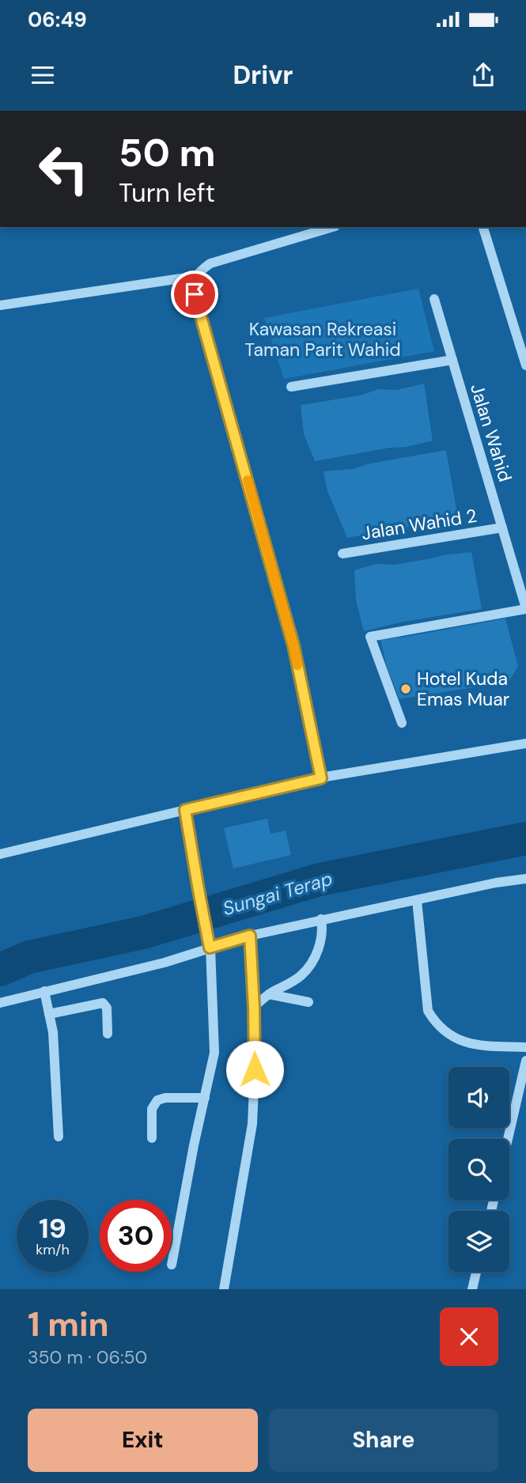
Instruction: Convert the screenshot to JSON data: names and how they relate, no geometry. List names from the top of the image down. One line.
{"streets":{"street":["Jalan Wahid","Jalan Wahid 2"]},"crossings":[["Jalan Wahid","Jalan Wahid 2"]],"water":["Sungai Terap"],"parks":["Kawasan Rekreasi Taman Parit Wahid"],"places":["Hotel Kuda Emas Muar"],"page":{"status":"06:49","header":"Drivr","turn":["50 m","Turn left"],"speed":"19 km/h","limit":"30","heading":["1 min","350 m · 06:50"],"buttons":["Exit","Share"]}}
